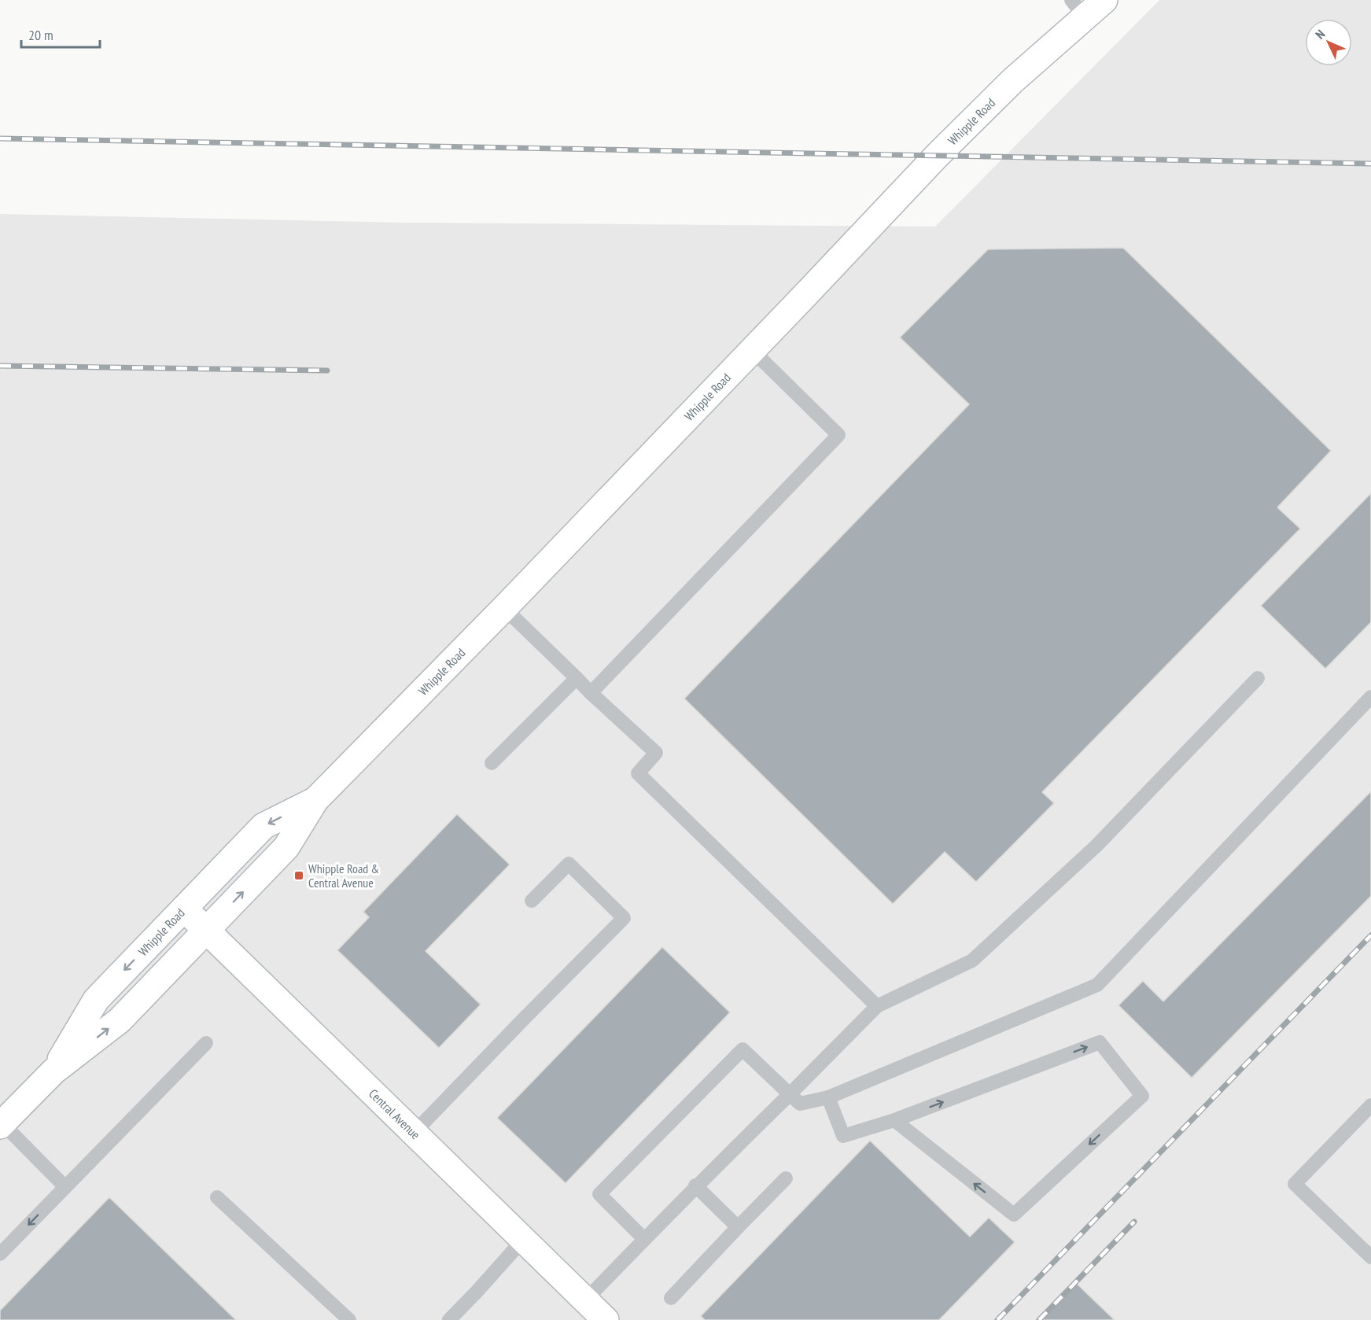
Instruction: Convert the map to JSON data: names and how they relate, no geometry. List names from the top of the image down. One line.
{"streets":{"main road":["Whipple Road","Central Avenue"]},"crossings":[["Whipple Road","Central Avenue"]],"places":{"transit":["Whipple Road & Central Avenue"]},"scale_bar":"20 m","north":"top left"}
